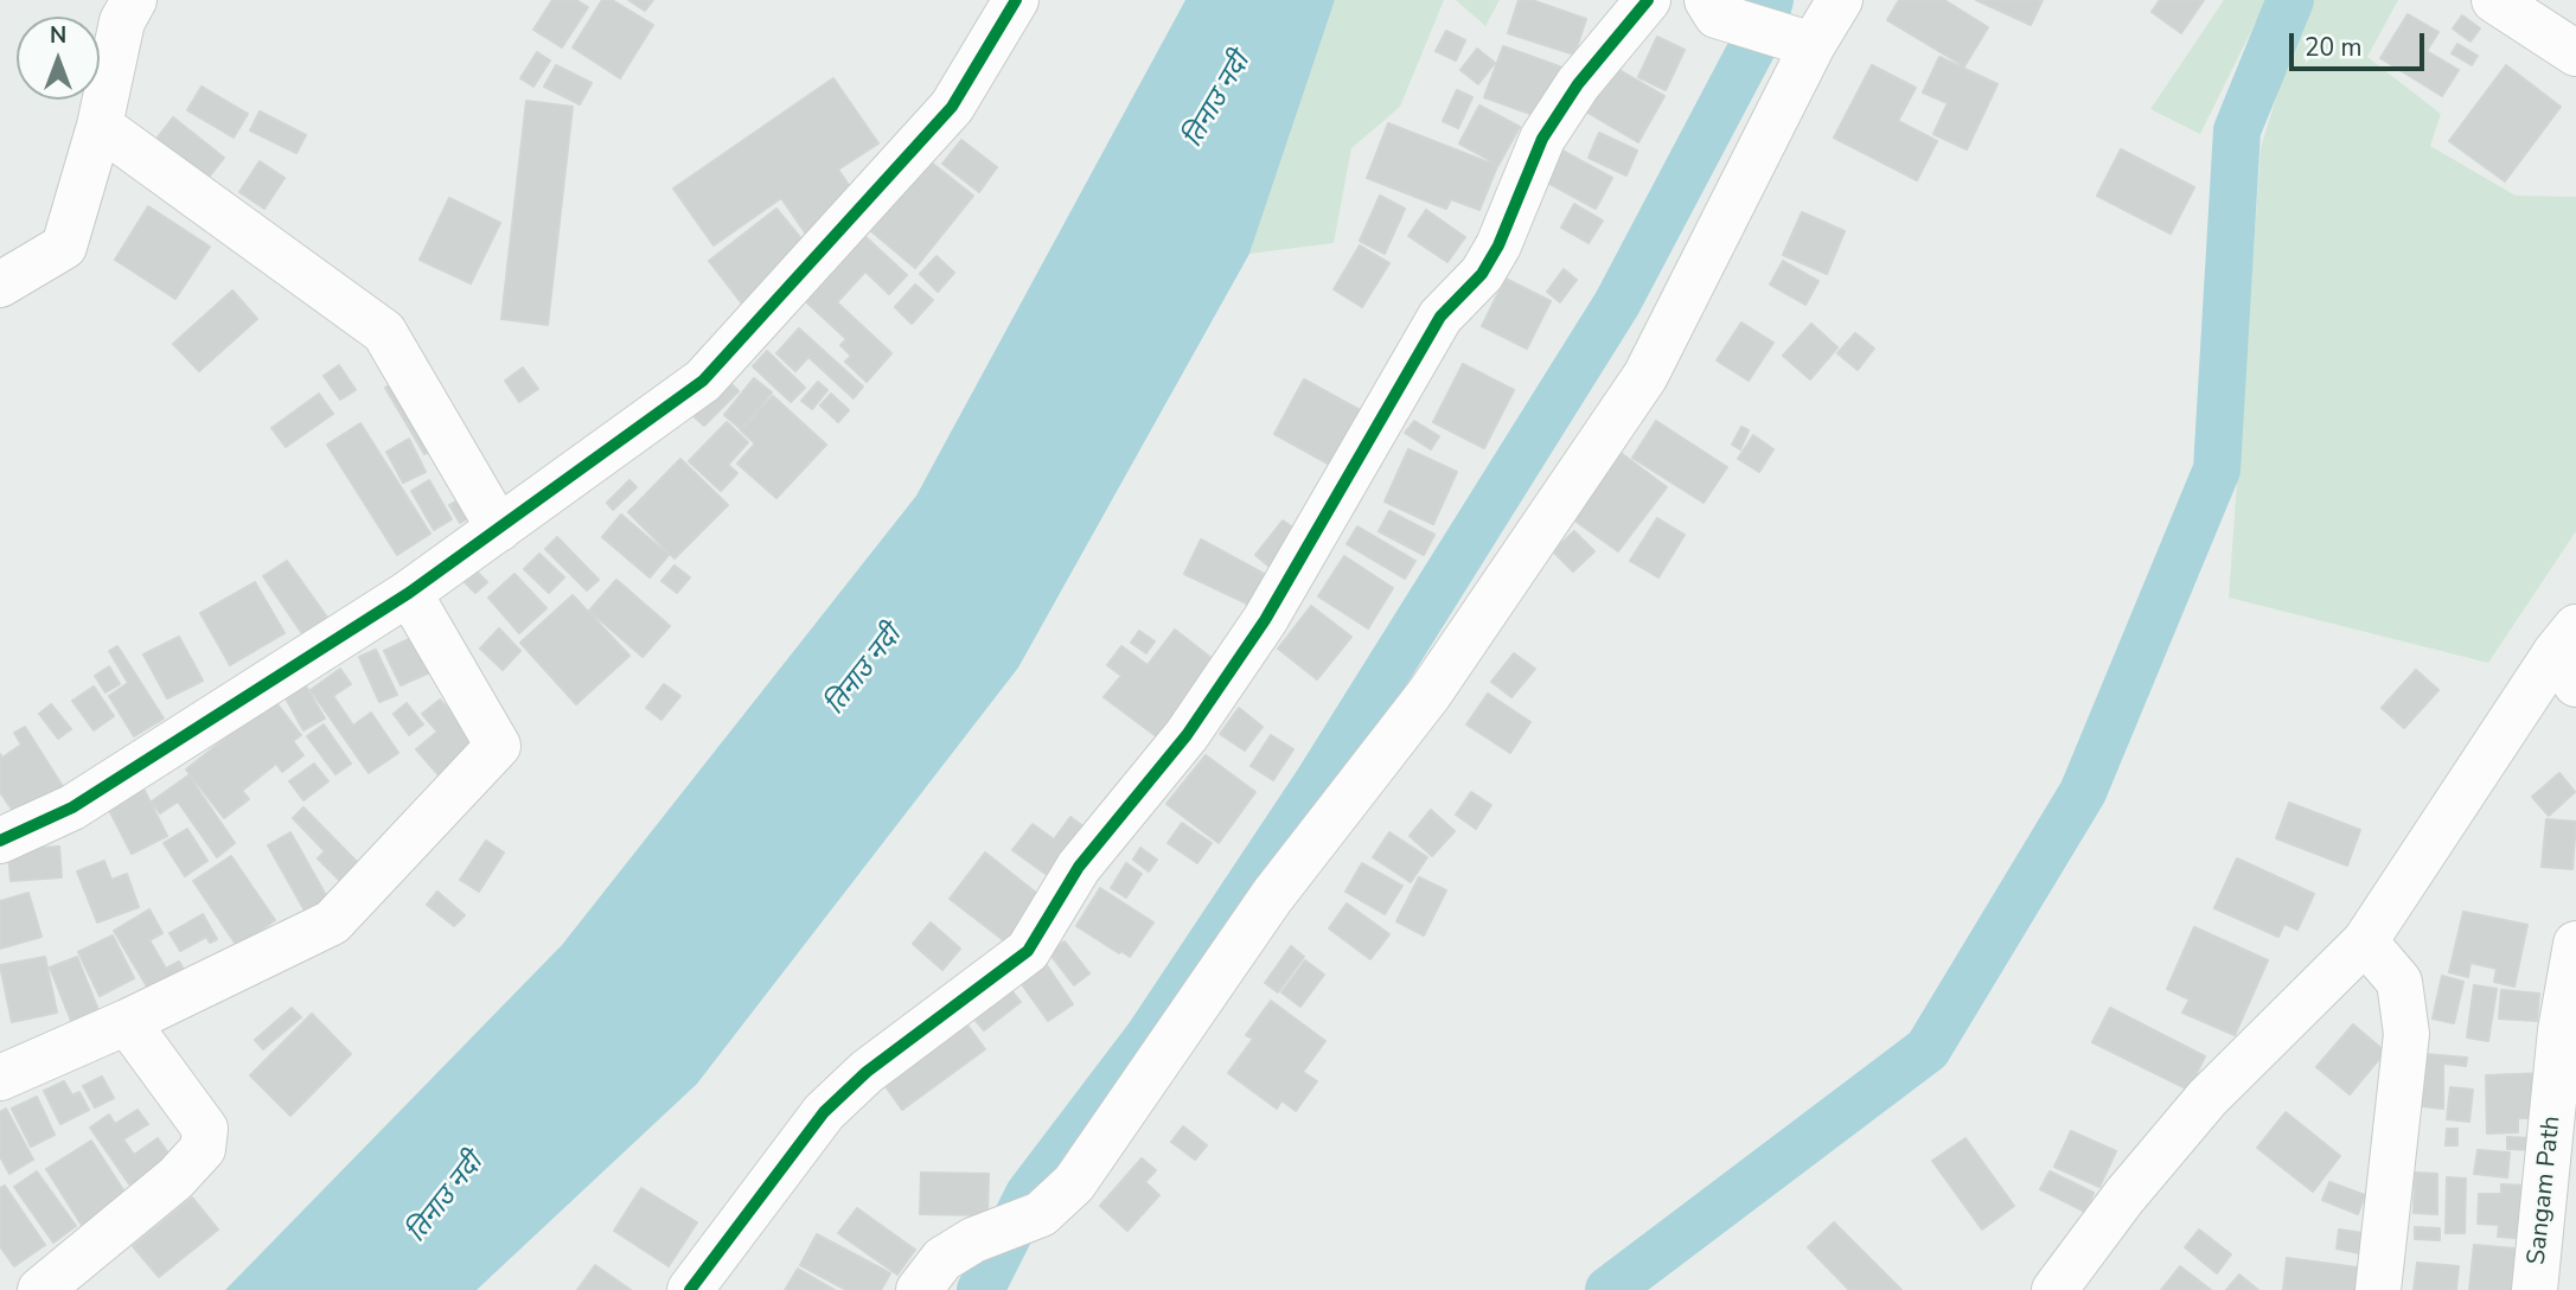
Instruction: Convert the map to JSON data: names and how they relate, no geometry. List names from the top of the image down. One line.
{"streets":{"street":["Sangam Path"]},"water":["तिनाउ नदी"],"scale_bar":"20 m","north":"top"}
